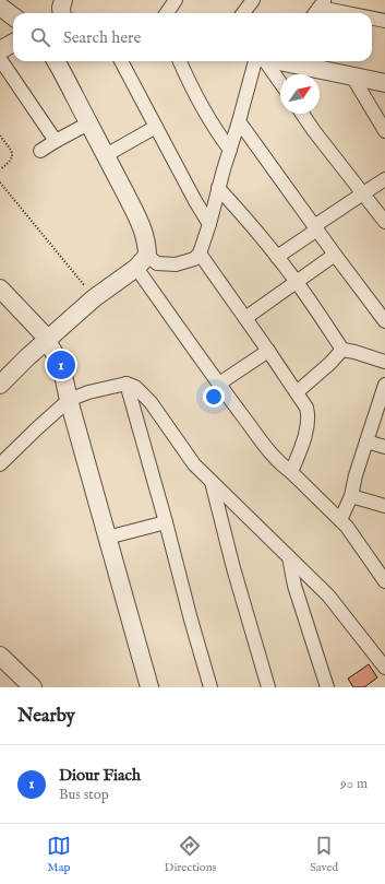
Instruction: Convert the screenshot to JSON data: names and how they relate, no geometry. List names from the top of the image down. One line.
{"north":"top right","page":{"search":"Search here","pins":"1","heading":"Nearby","list":[{"mark":"1","name":"Diour Fiach","note":"Bus stop","value":"90 m"}],"nav":["Map","Directions","Saved"]}}
